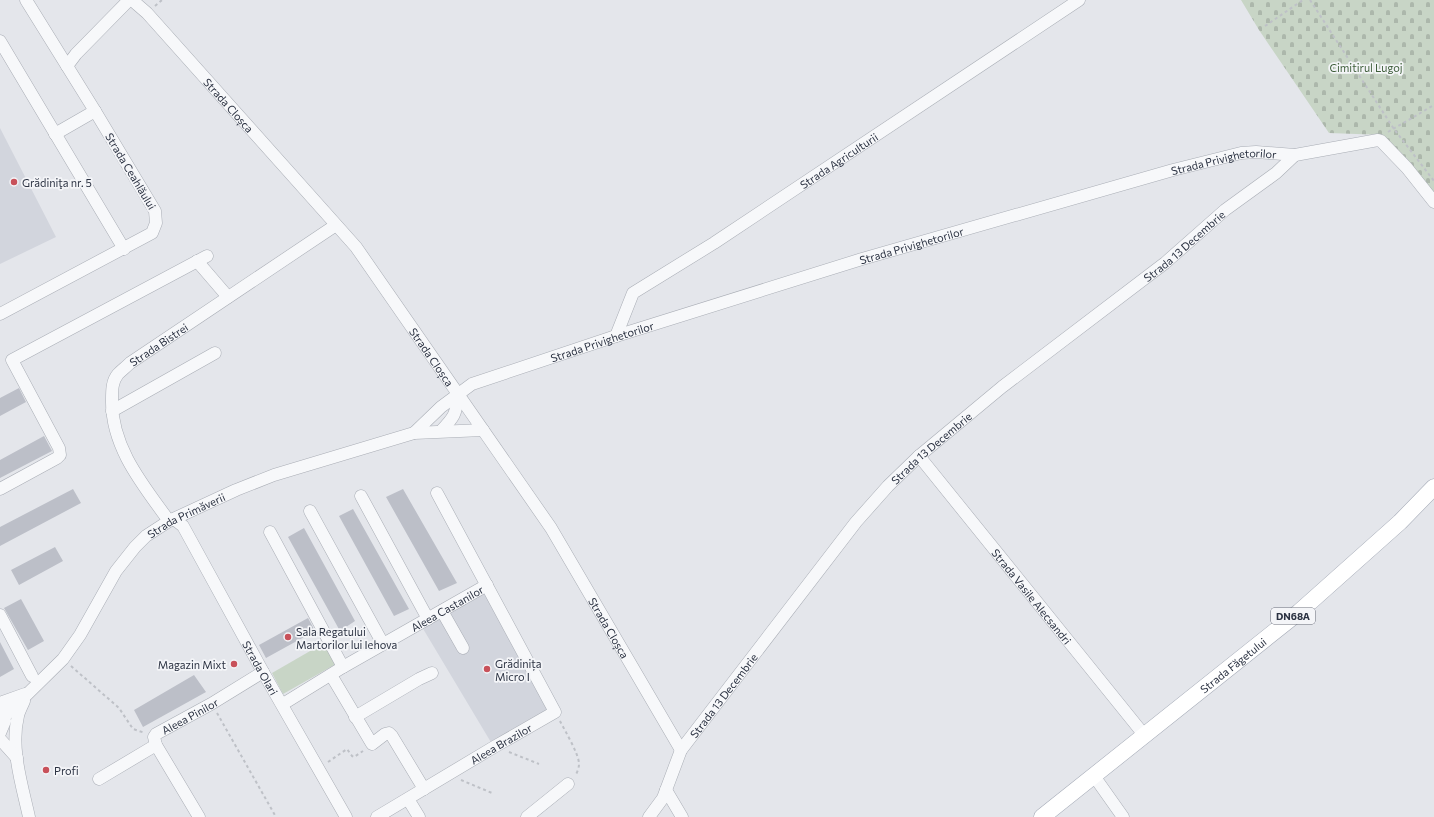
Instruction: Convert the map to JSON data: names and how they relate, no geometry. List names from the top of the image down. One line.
{"streets":{"main road":["DN68A","Strada Făgetului"],"street":["Strada Cloșca","Strada Agriculturii","Strada Privighetorilor","Strada Ceahlăului","Strada 13 Decembrie","Strada Bistrei","Strada Primăverii","Strada Vasile Alecsandri","Aleea Castanilor","Strada Olari","Aleea Pinilor","Aleea Brazilor"]},"crossings":[["Strada Cloșca","Strada Privighetorilor"],["Strada Cloșca","Strada 13 Decembrie"],["Strada Cloșca","Strada Bistrei"],["Strada Cloșca","Strada Primăverii"],["Strada Agriculturii","Strada Privighetorilor"],["Strada Privighetorilor","Strada 13 Decembrie"],["Strada Privighetorilor","Strada Primăverii"],["Strada 13 Decembrie","Strada Vasile Alecsandri"],["Strada Bistrei","Strada Primăverii"],["Strada Bistrei","Strada Olari"],["Strada Primăverii","Strada Olari"],["Strada Vasile Alecsandri","Strada Făgetului"],["Aleea Castanilor","Strada Olari"],["Strada Olari","Aleea Pinilor"]],"parks":["Cimitirul Lugoj"],"places":["Grădiniţa nr. 5","Sala Regatului Martorilor lui Iehova","Magazin Mixt","Grădinița Micro I","Profi"]}
